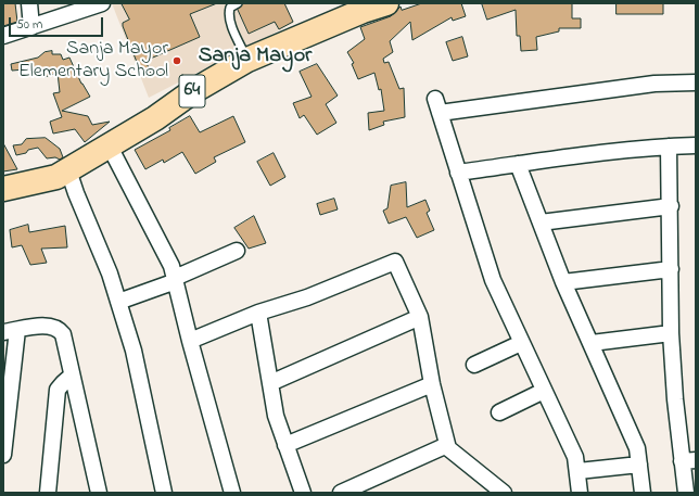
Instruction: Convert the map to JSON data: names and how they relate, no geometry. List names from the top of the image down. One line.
{"streets":{"main road":["64"]},"districts":["Sanja Mayor"],"places":["Sanja Mayor Elementary School"],"scale_bar":"50 m"}
